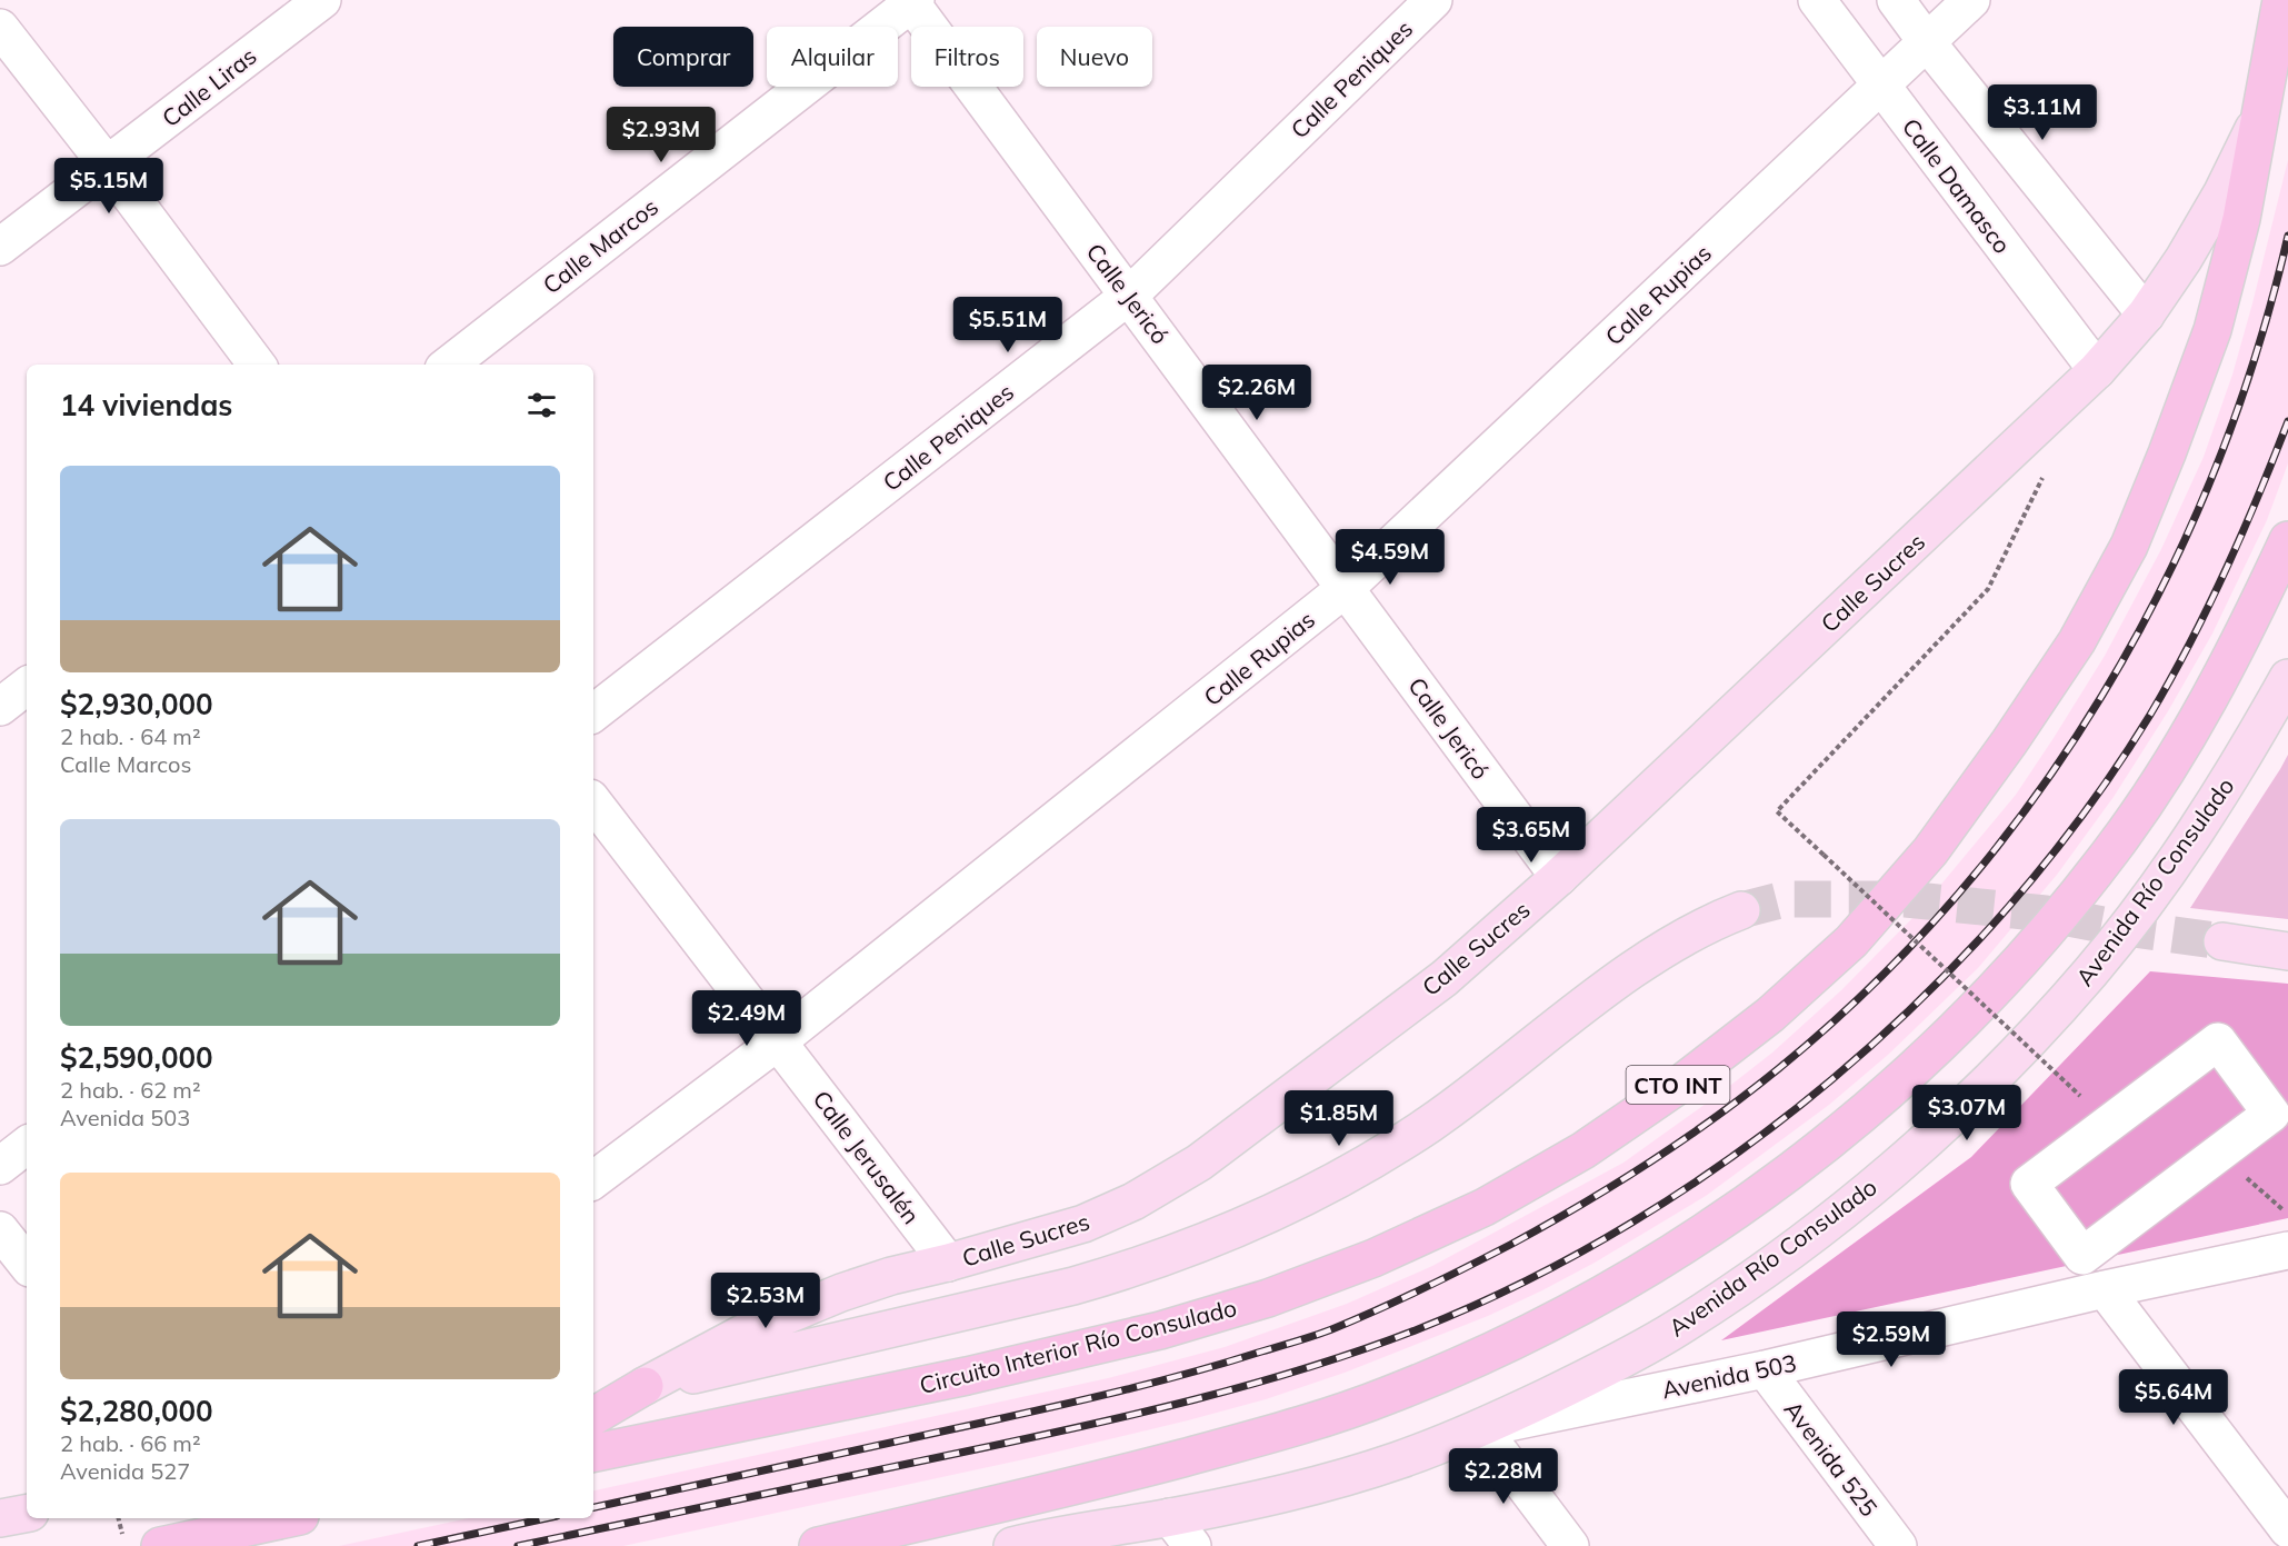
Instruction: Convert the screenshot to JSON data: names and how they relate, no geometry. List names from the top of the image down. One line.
{"streets":{"highway":["CTO INT","Circuito Interior Río Consulado"],"main road":["Calle Sucres","Avenida Río Consulado"],"street":["Calle Peniques","Calle Liras","Calle Damasco","Calle Marcos","Calle Jericó","Calle Rupias","Calle Jerusalén","Avenida 503","Avenida 525"]},"crossings":[["Calle Peniques","Calle Jericó"],["Calle Damasco","Calle Rupias"],["Calle Damasco","Calle Sucres"],["Calle Marcos","Calle Jericó"],["Calle Jericó","Calle Rupias"],["Calle Jericó","Calle Sucres"],["Calle Rupias","Calle Jerusalén"],["Calle Sucres","CTO INT"],["Calle Sucres","Calle Jerusalén"],["Calle Sucres","Circuito Interior Río Consulado"],["Avenida Río Consulado","Avenida 503"],["CTO INT","Circuito Interior Río Consulado"],["Avenida 503","Avenida 525"]],"page":{"chip":["Comprar","Alquilar","Filtros","Nuevo"],"price":["$3.11M","$2.93M","$5.15M","$5.51M","$2.26M","$4.59M","$3.65M","$2.49M","$3.07M","$1.85M","$2.53M","$2.59M","$5.64M","$2.28M"],"heading":"14 viviendas","list":[{"name":"$2,930,000","note":"2 hab. · 64 m² · Calle Marcos"},{"name":"$2,590,000","note":"2 hab. · 62 m² · Avenida 503"},{"name":"$2,280,000","note":"2 hab. · 66 m² · Avenida 527"}]}}
